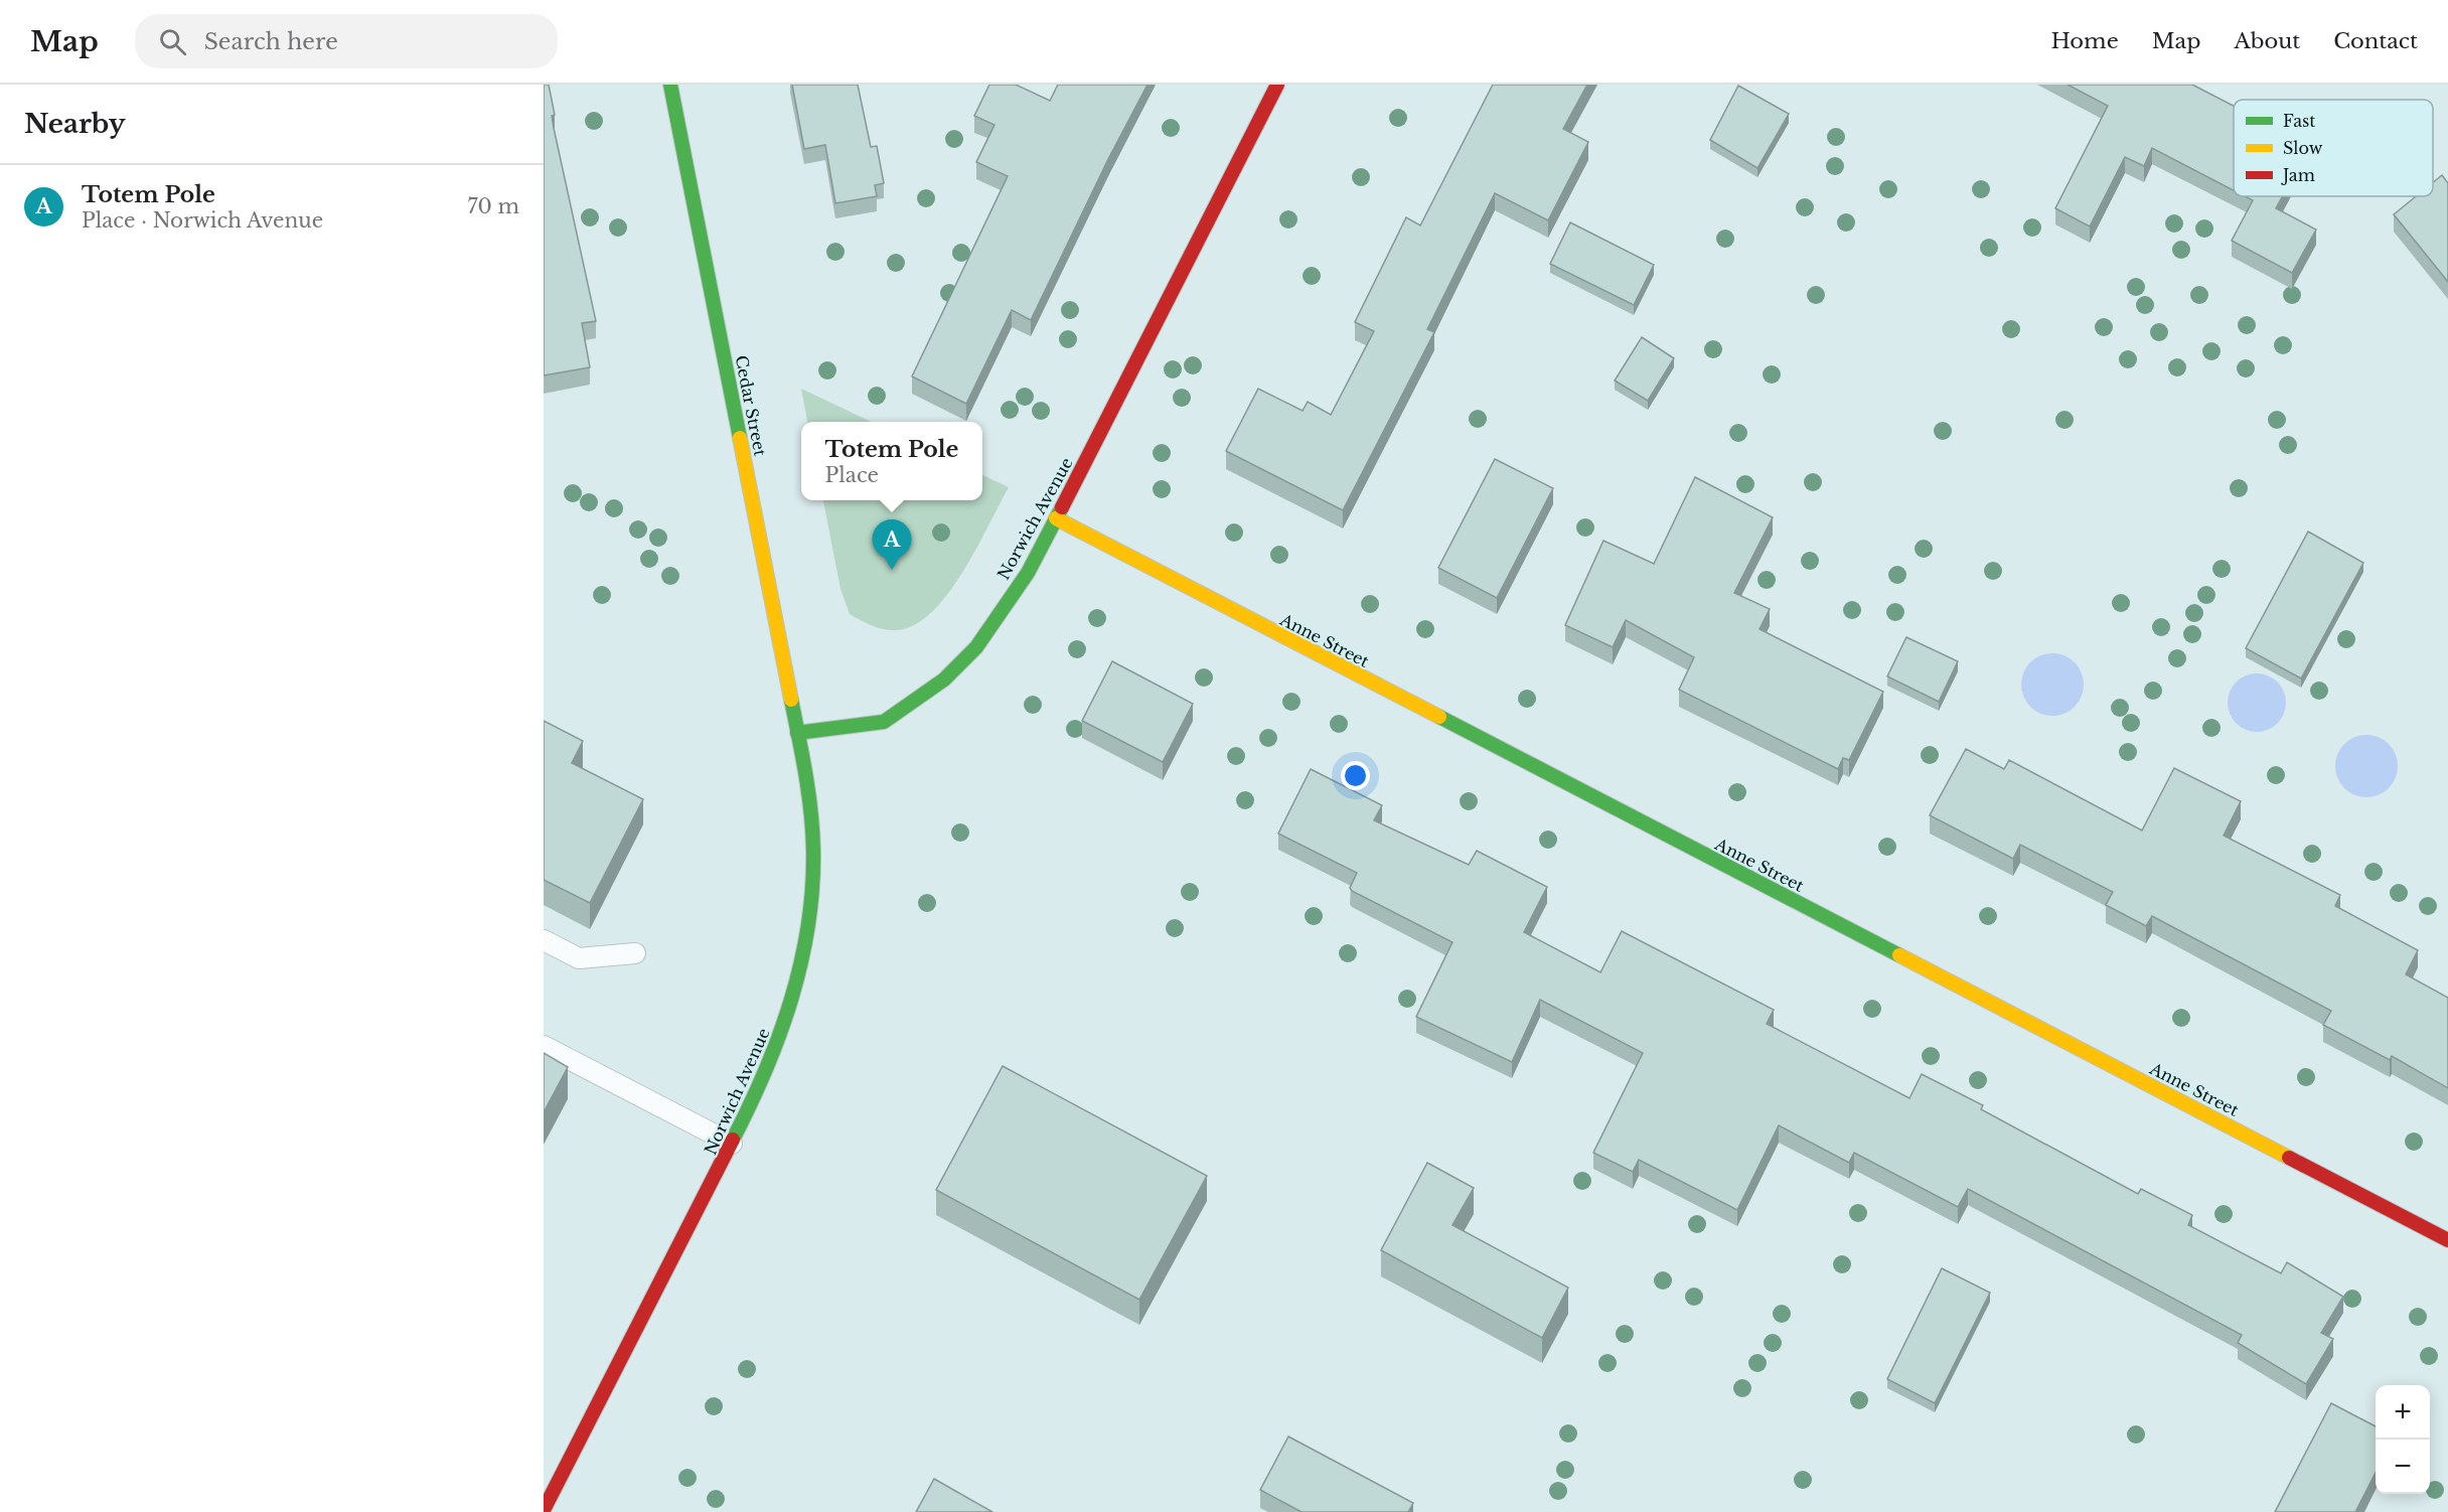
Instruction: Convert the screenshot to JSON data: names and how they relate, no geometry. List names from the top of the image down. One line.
{"streets":{"street":["Cedar Street","Norwich Avenue","Anne Street"]},"crossings":[["Cedar Street","Norwich Avenue"],["Norwich Avenue","Anne Street"]],"legend":["Fast","Slow","Jam"],"page":{"header":"Map","search":"Search here","nav":["Home","Map","About","Contact"],"heading":"Nearby","list":[{"mark":"A","name":"Totem Pole","note":"Place · Norwich Avenue","value":"70 m"}],"popup":["Totem Pole","Place"],"pins":"A","map_buttons":["+","−"]}}
